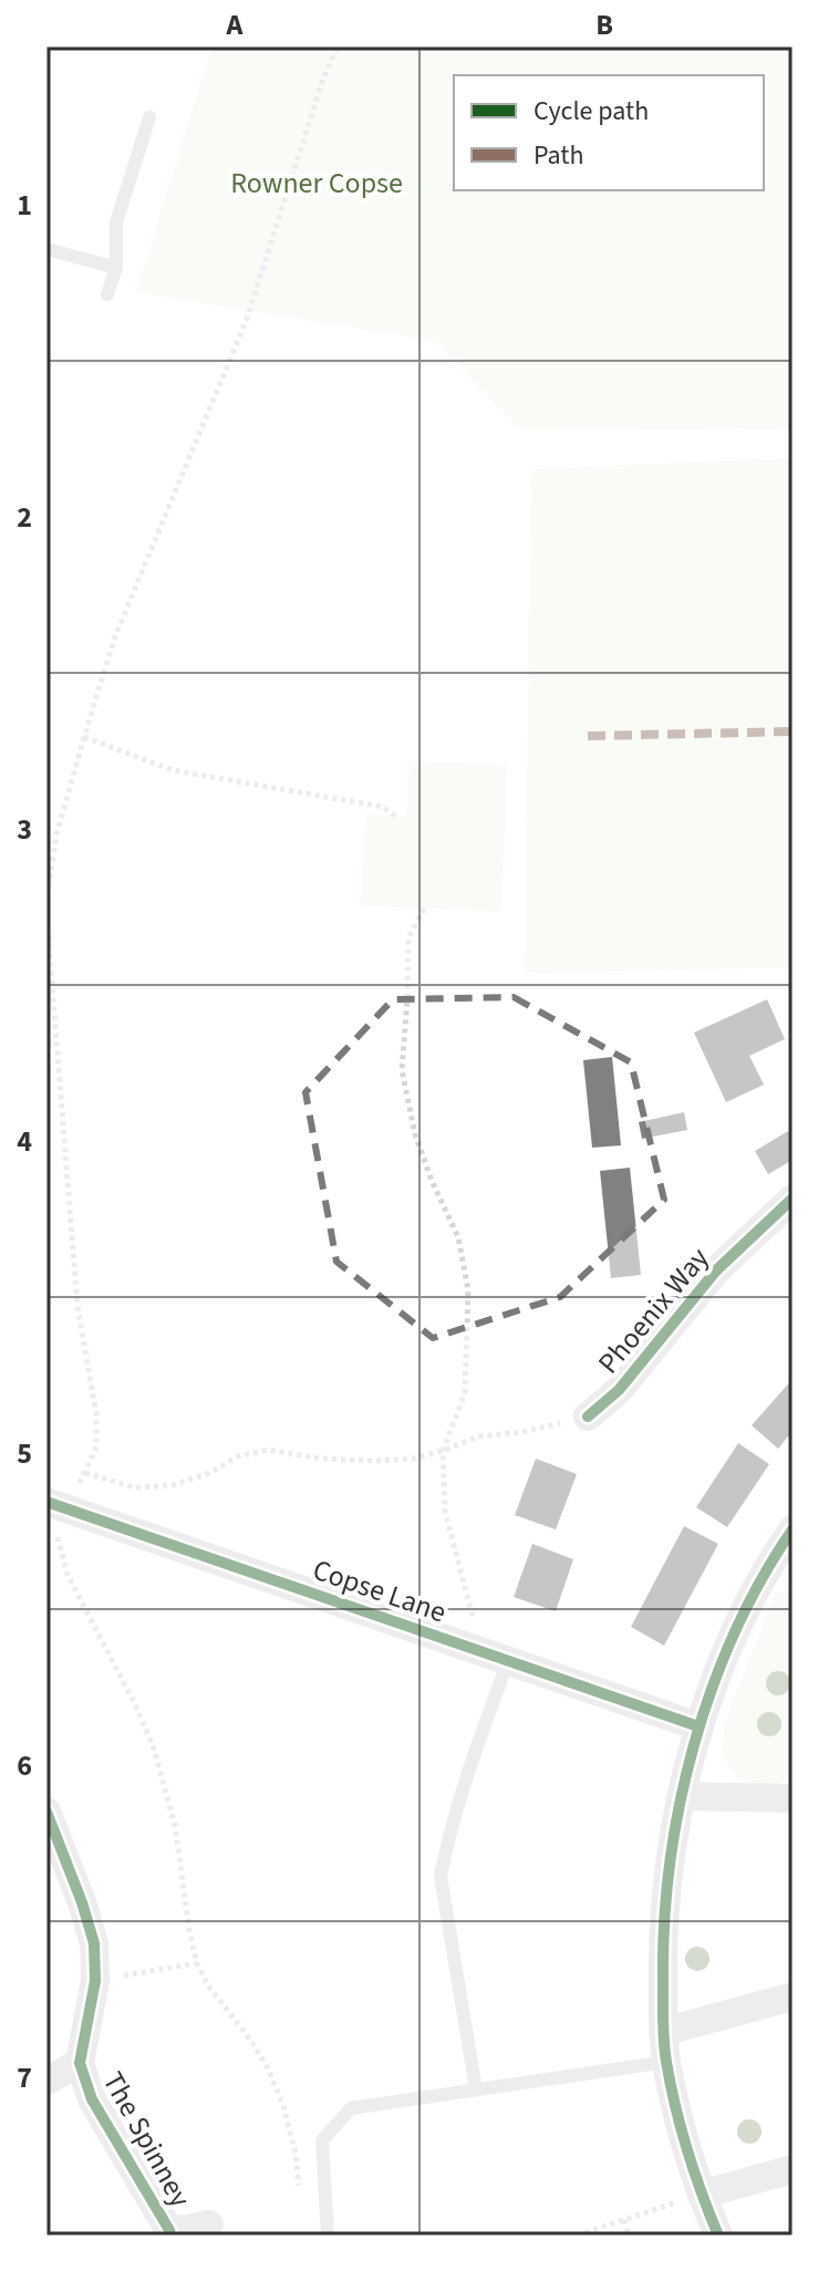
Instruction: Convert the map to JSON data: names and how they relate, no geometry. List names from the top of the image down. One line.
{"streets":{"street":["Phoenix Way","Copse Lane","The Spinney"]},"parks":["Rowner Copse"],"legend":["Cycle path","Path"],"grid":{"columns":["A","B"],"rows":["1","2","3","4","5","6","7"]}}
